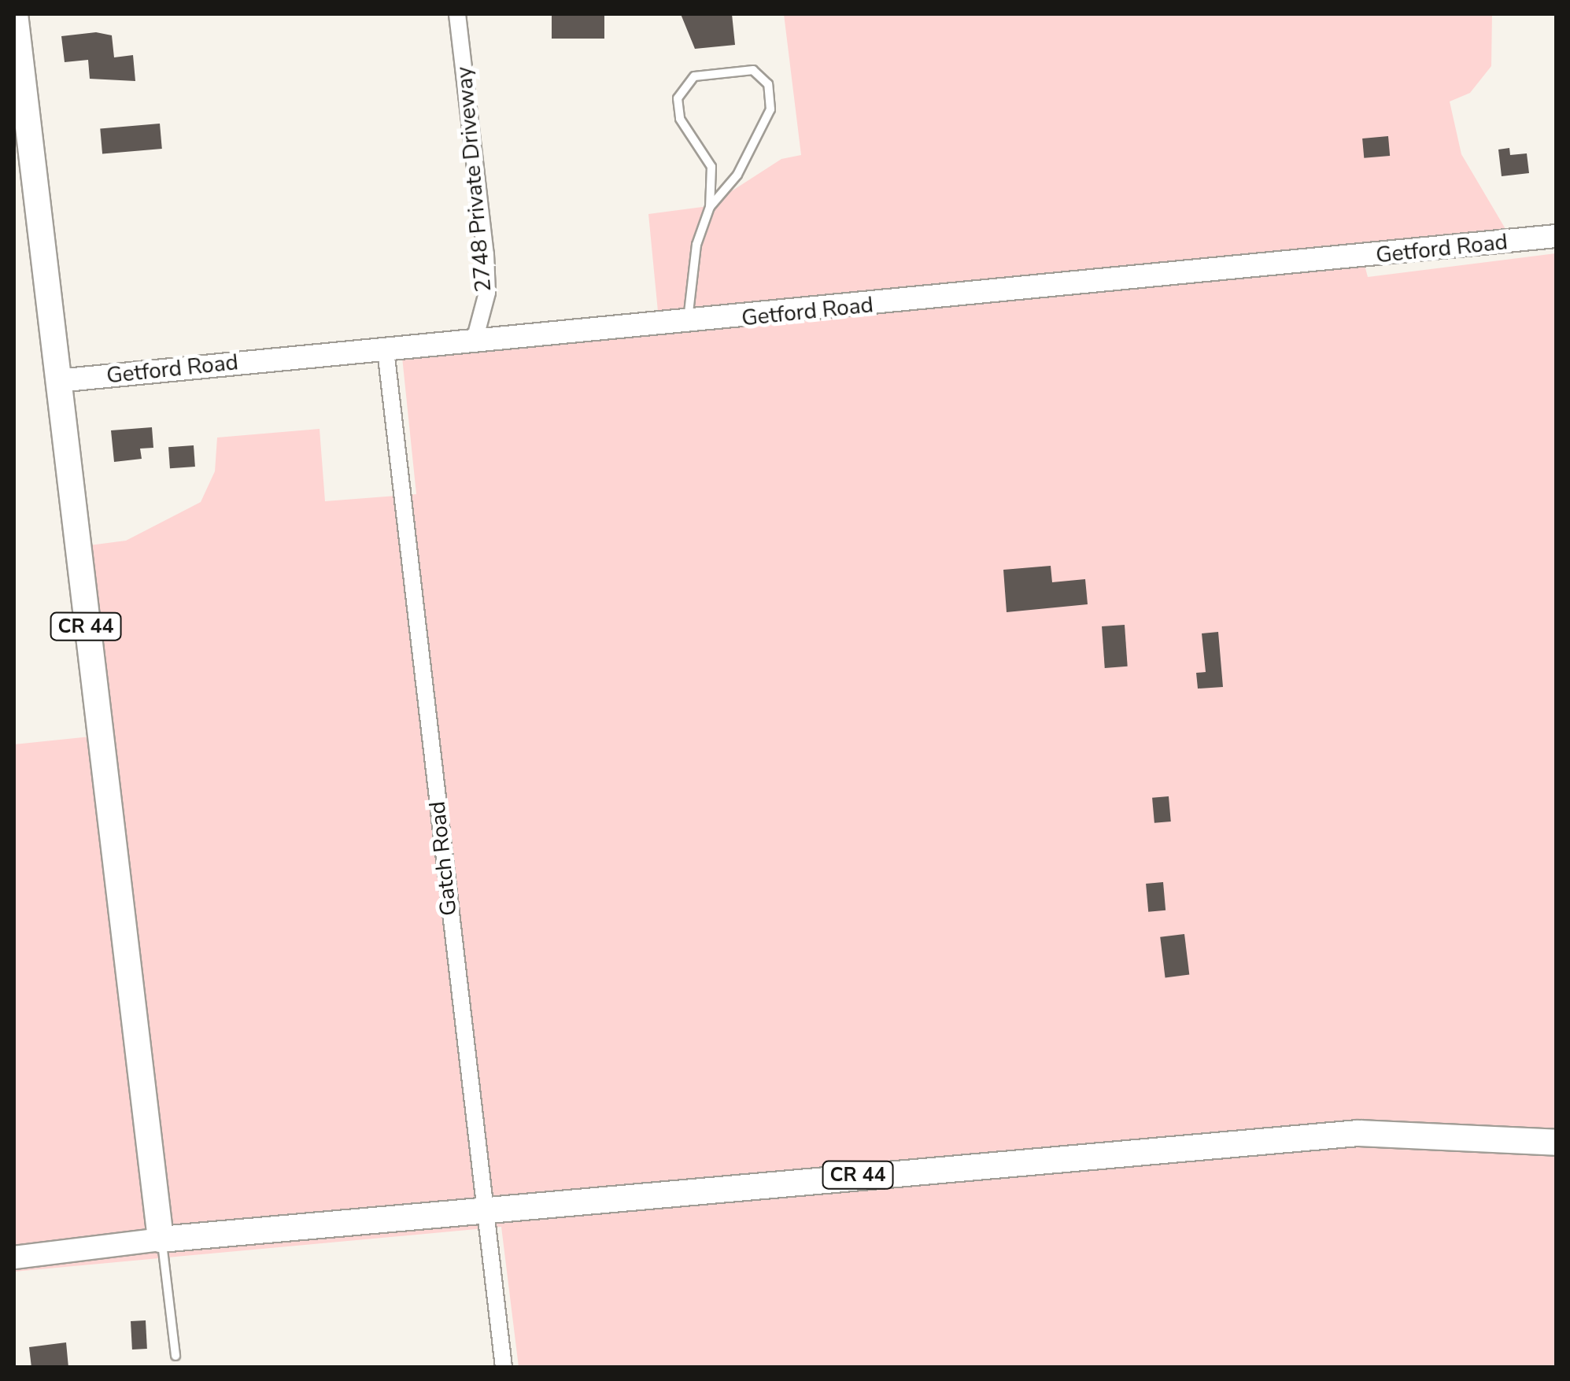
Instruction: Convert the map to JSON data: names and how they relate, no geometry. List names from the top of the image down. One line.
{"streets":{"main road":["CR 44"],"street":["2748 Private Driveway","Getford Road","Gatch Road"]},"crossings":[["2748 Private Driveway","Getford Road"],["Getford Road","CR 44"],["Getford Road","Gatch Road"],["CR 44","Gatch Road"]]}
